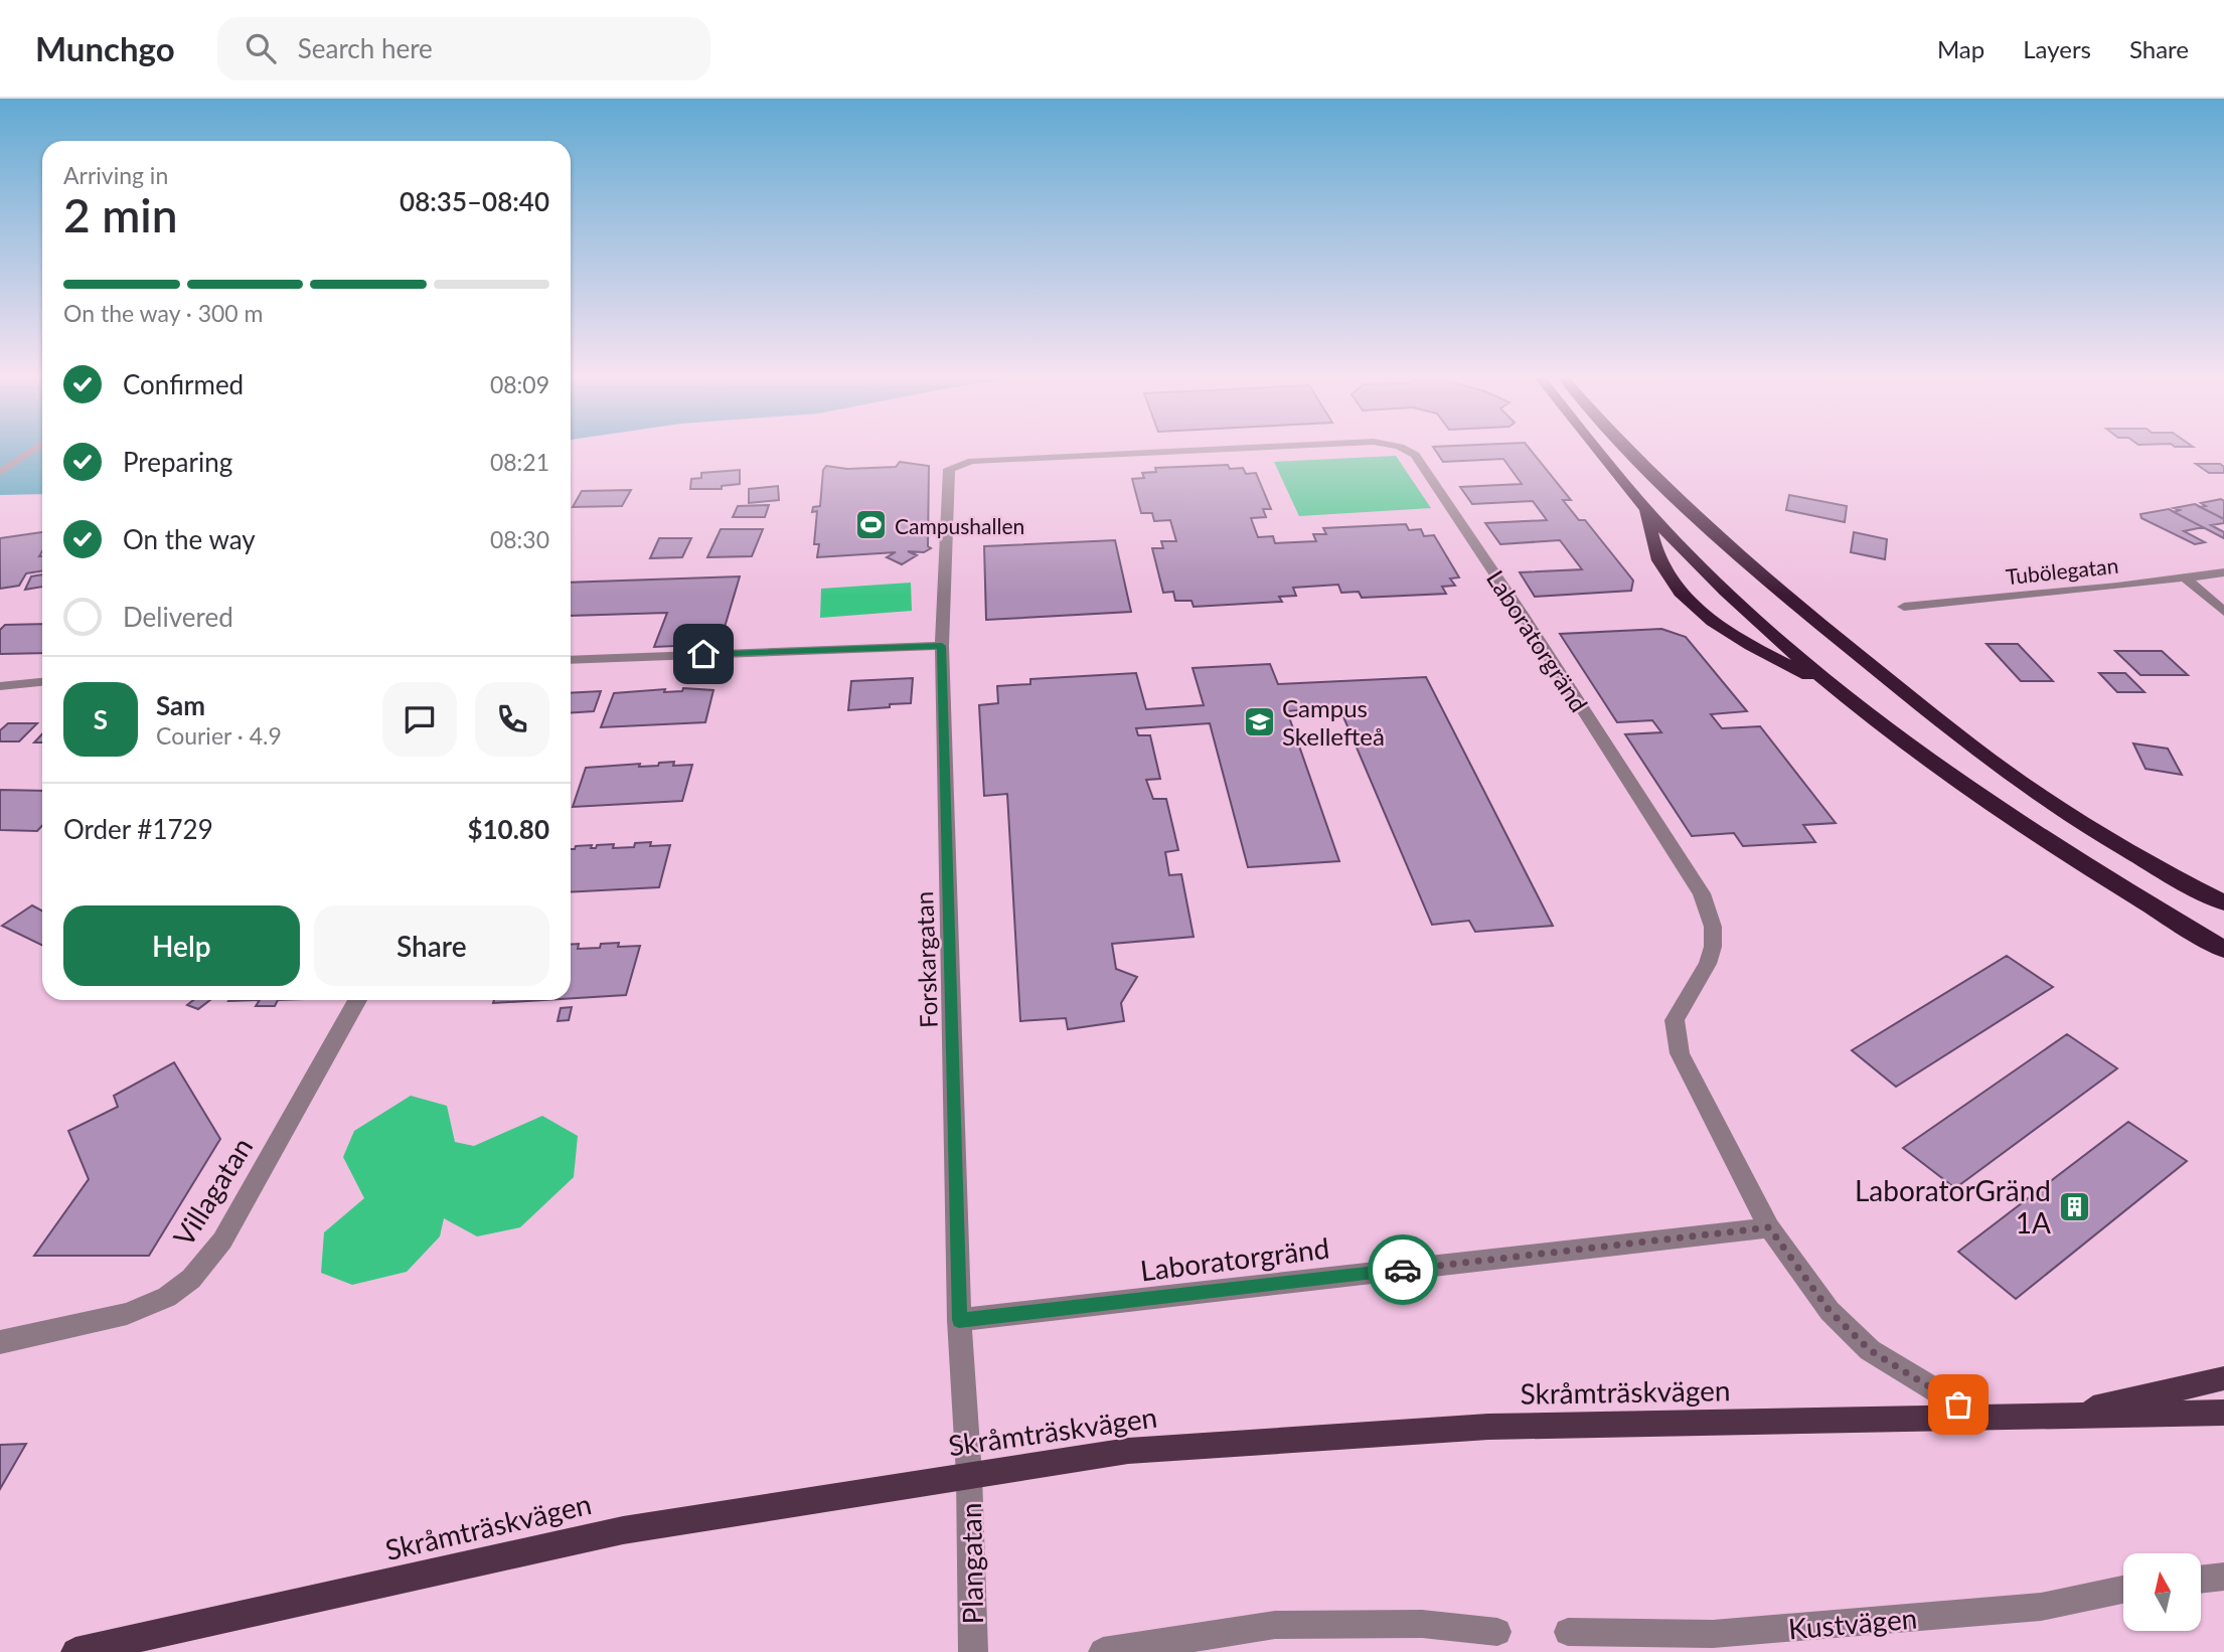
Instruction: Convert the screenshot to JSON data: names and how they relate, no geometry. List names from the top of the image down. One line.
{"streets":{"main road":["Skråmträskvägen"],"street":["Tubölegatan","Laboratorgränd","Forskargatan","Villagatan","Plangatan","Kustvägen"]},"crossings":[["Laboratorgränd","Forskargatan"],["Laboratorgränd","Skråmträskvägen"],["Forskargatan","Skråmträskvägen"],["Forskargatan","Plangatan"],["Skråmträskvägen","Plangatan"]],"places":{"sports":["Campushallen"],"school or university":["Campus Skellefteå"],"building":["LaboratorGränd 1A"]},"north":"top","page":{"header":"Munchgo","search":"Search here","nav":["Map","Layers","Share"],"heading":["2 min","Arriving in","08:35–08:40"],"panel":["Sam","Courier · 4.9","Order #1729","$10.80"],"bar":"On the way · 300 m","list":[["Confirmed","08:09"],["Preparing","08:21"],["On the way","08:30"],"Delivered"],"round":"S","buttons":["Help","Share"]}}
